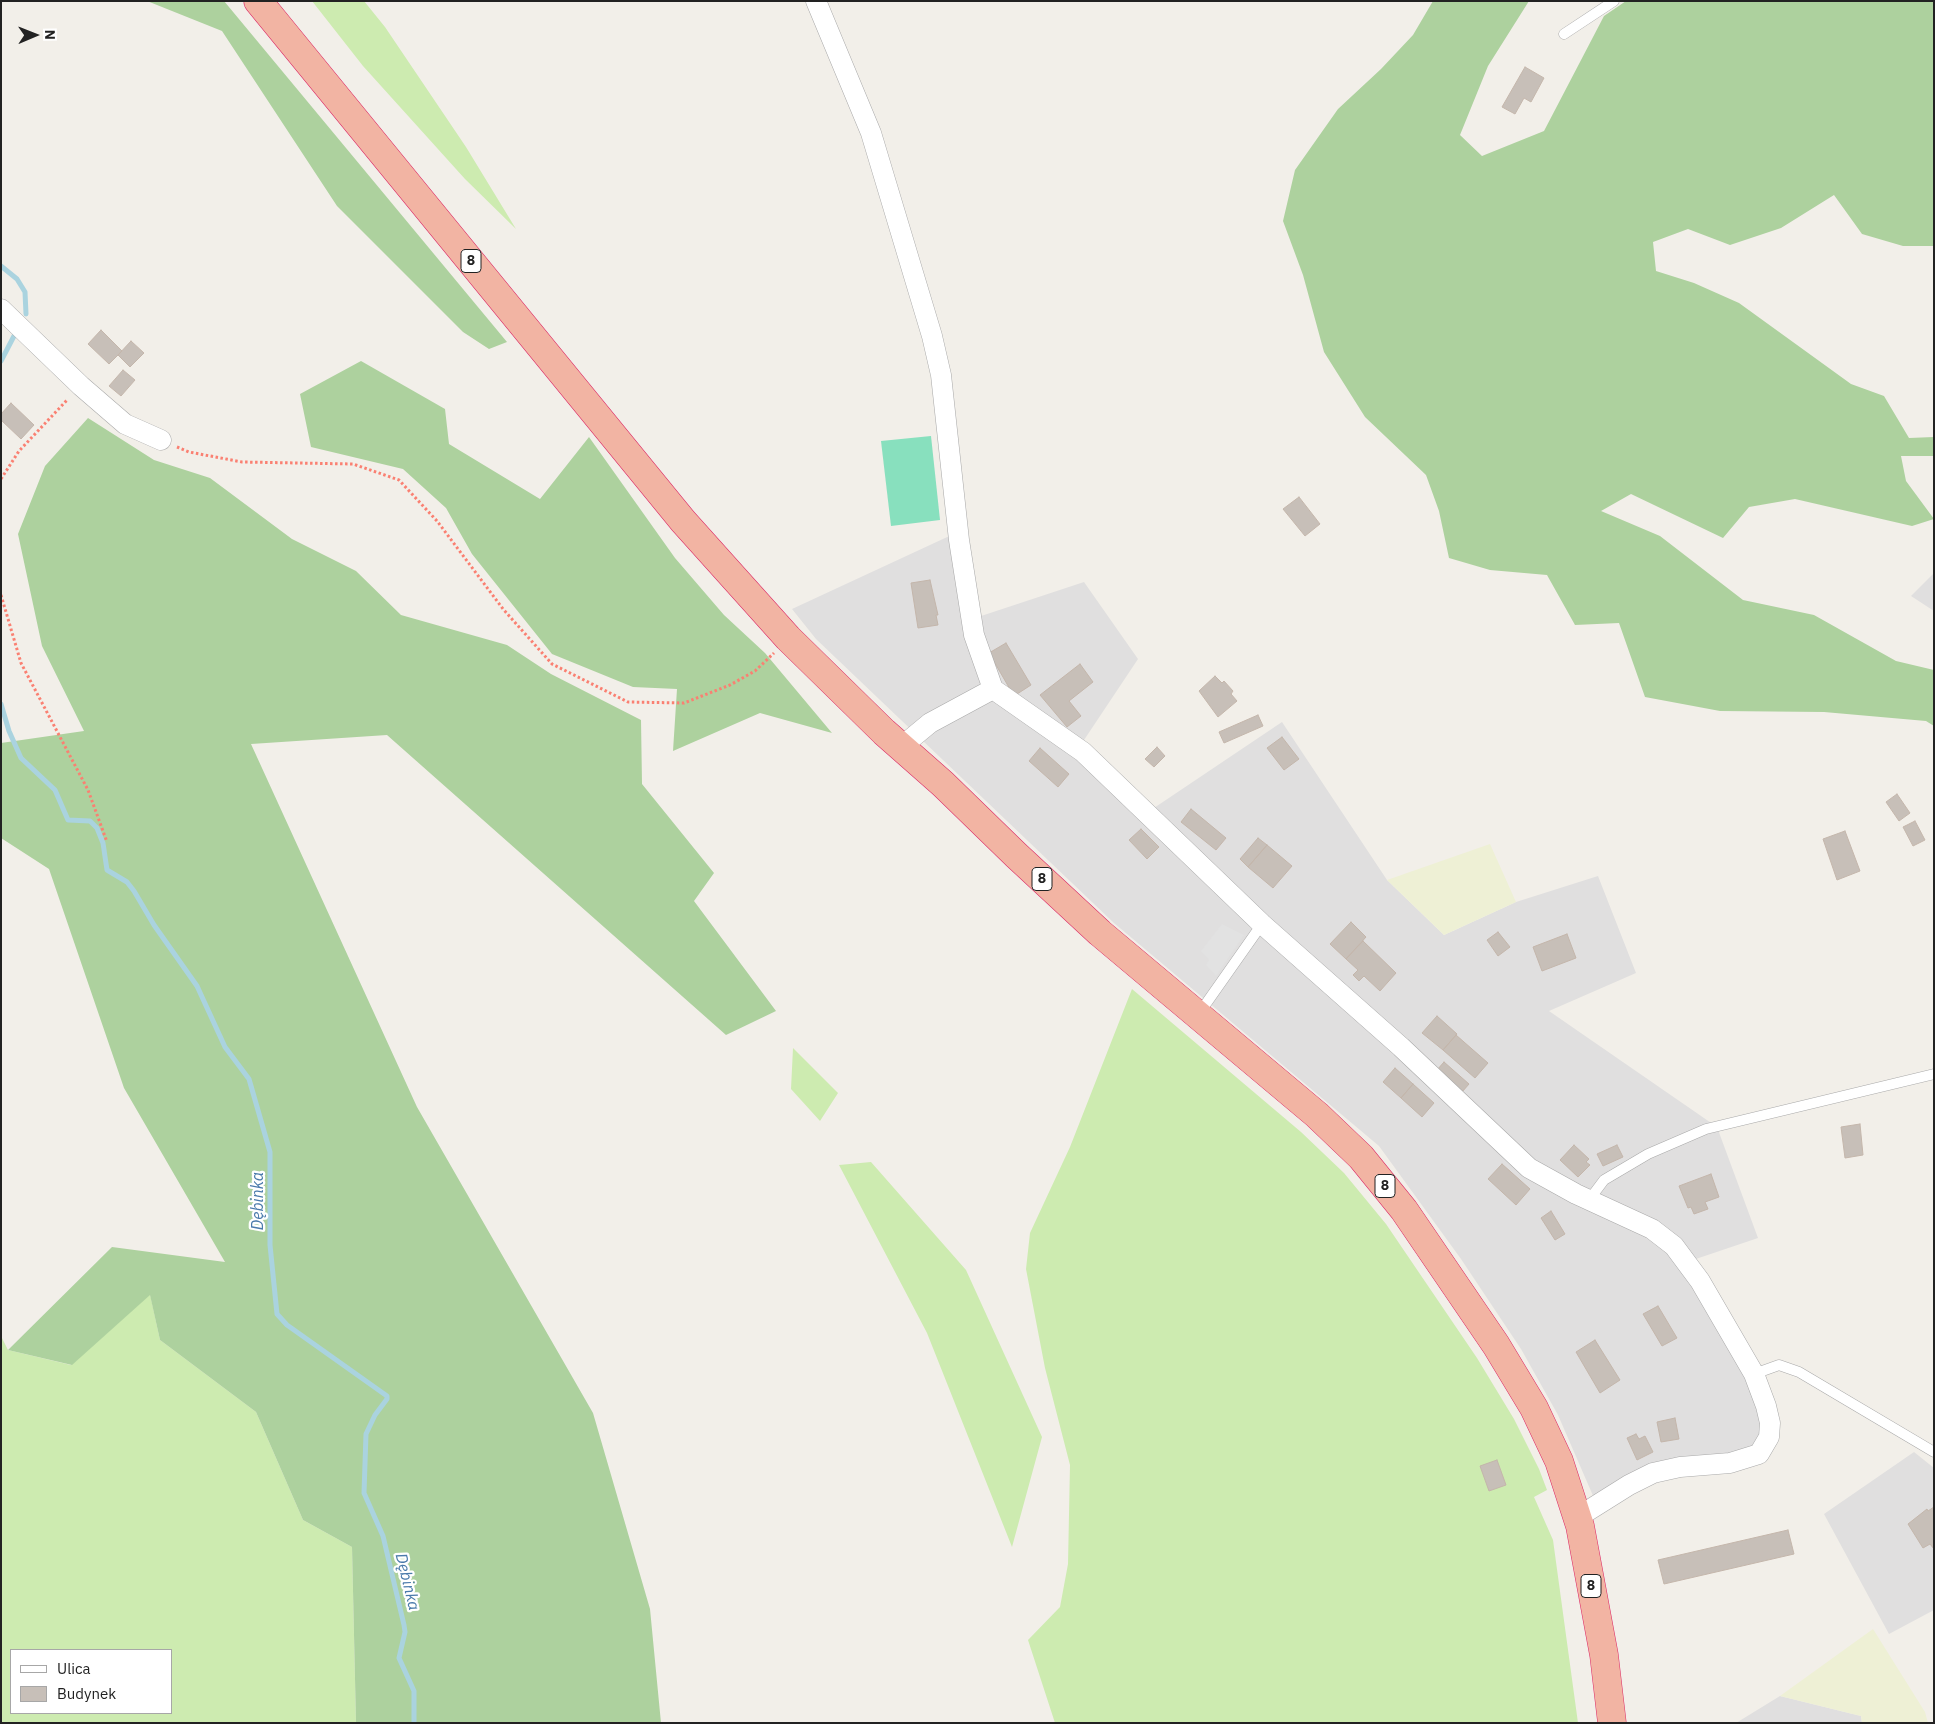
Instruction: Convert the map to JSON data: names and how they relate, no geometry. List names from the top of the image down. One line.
{"streets":{"highway":["8"]},"water":["Dębinka"],"legend":["Ulica","Budynek"],"north":"right"}
